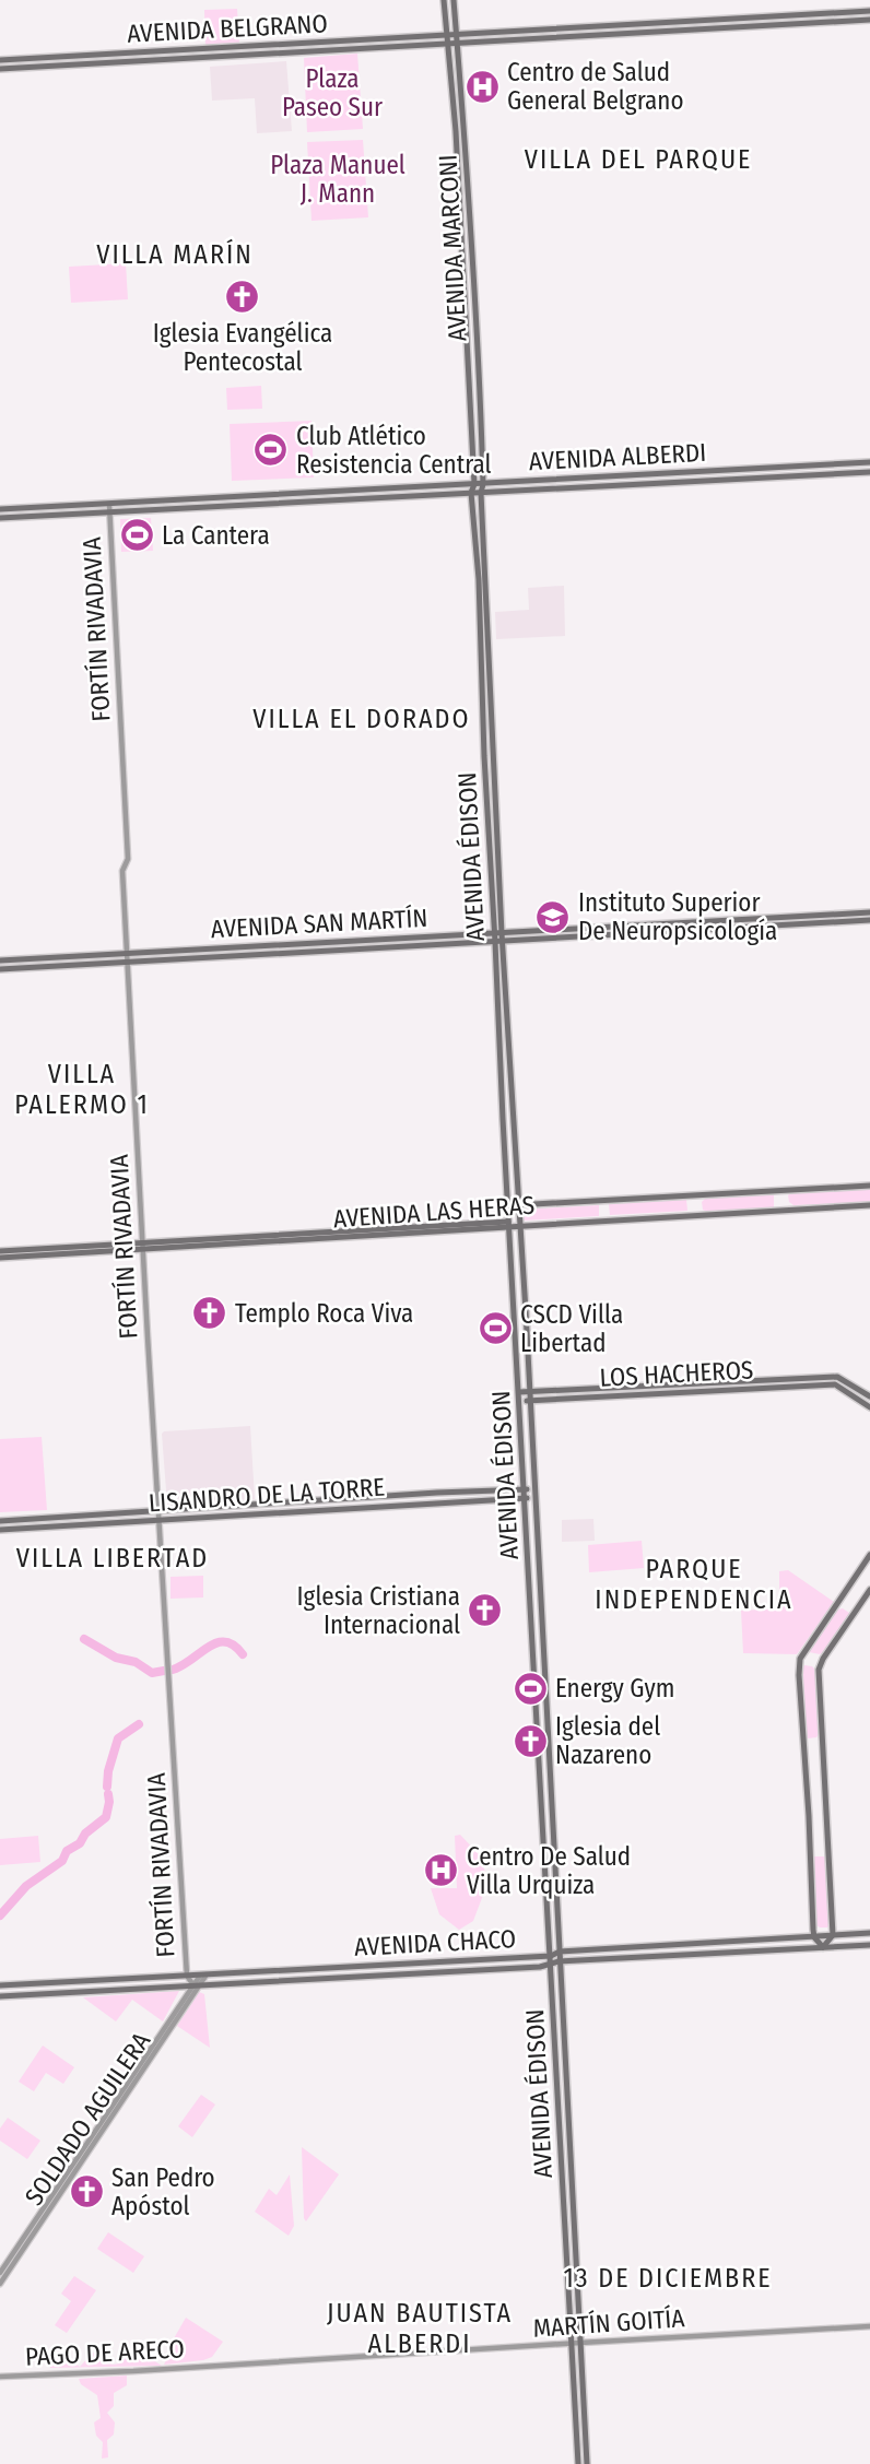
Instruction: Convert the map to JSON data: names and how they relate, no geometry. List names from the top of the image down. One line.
{"streets":{"main road":["AVENIDA BELGRANO","AVENIDA MARCONI","AVENIDA ALBERDI","AVENIDA ÉDISON","AVENIDA SAN MARTÍN","AVENIDA LAS HERAS","LOS HACHEROS","LISANDRO DE LA TORRE","AVENIDA CHACO"],"street":["FORTÍN RIVADAVIA","SOLDADO AGUILERA","MARTÍN GOITÍA","PAGO DE ARECO"]},"crossings":[["AVENIDA BELGRANO","AVENIDA MARCONI"],["AVENIDA MARCONI","AVENIDA ALBERDI"],["AVENIDA MARCONI","AVENIDA ÉDISON"],["AVENIDA ALBERDI","FORTÍN RIVADAVIA"],["AVENIDA ALBERDI","AVENIDA ÉDISON"],["FORTÍN RIVADAVIA","AVENIDA SAN MARTÍN"],["FORTÍN RIVADAVIA","AVENIDA LAS HERAS"],["FORTÍN RIVADAVIA","LISANDRO DE LA TORRE"],["FORTÍN RIVADAVIA","AVENIDA CHACO"],["FORTÍN RIVADAVIA","SOLDADO AGUILERA"],["AVENIDA ÉDISON","AVENIDA SAN MARTÍN"],["AVENIDA ÉDISON","AVENIDA LAS HERAS"],["AVENIDA ÉDISON","LOS HACHEROS"],["AVENIDA ÉDISON","LISANDRO DE LA TORRE"],["AVENIDA ÉDISON","AVENIDA CHACO"],["AVENIDA ÉDISON","MARTÍN GOITÍA"],["AVENIDA CHACO","SOLDADO AGUILERA"],["MARTÍN GOITÍA","PAGO DE ARECO"]],"districts":["VILLA DEL PARQUE","VILLA MARÍN","VILLA EL DORADO","VILLA PALERMO 1","VILLA LIBERTAD","PARQUE INDEPENDENCIA","13 DE DICIEMBRE","JUAN BAUTISTA ALBERDI"],"parks":["Plaza Paseo Sur","Plaza Manuel J. Mann"],"places":{"hospital":["Centro de Salud General Belgrano","Centro De Salud Villa Urquiza"],"church":["Iglesia Evangélica Pentecostal","Templo Roca Viva","Iglesia Cristiana Internacional","Iglesia del Nazareno","San Pedro Apóstol"],"sports":["Club Atlético Resistencia Central","La Cantera","CSCD Villa Libertad","Energy Gym"],"school or university":["Instituto Superior De Neuropsicología"]}}
